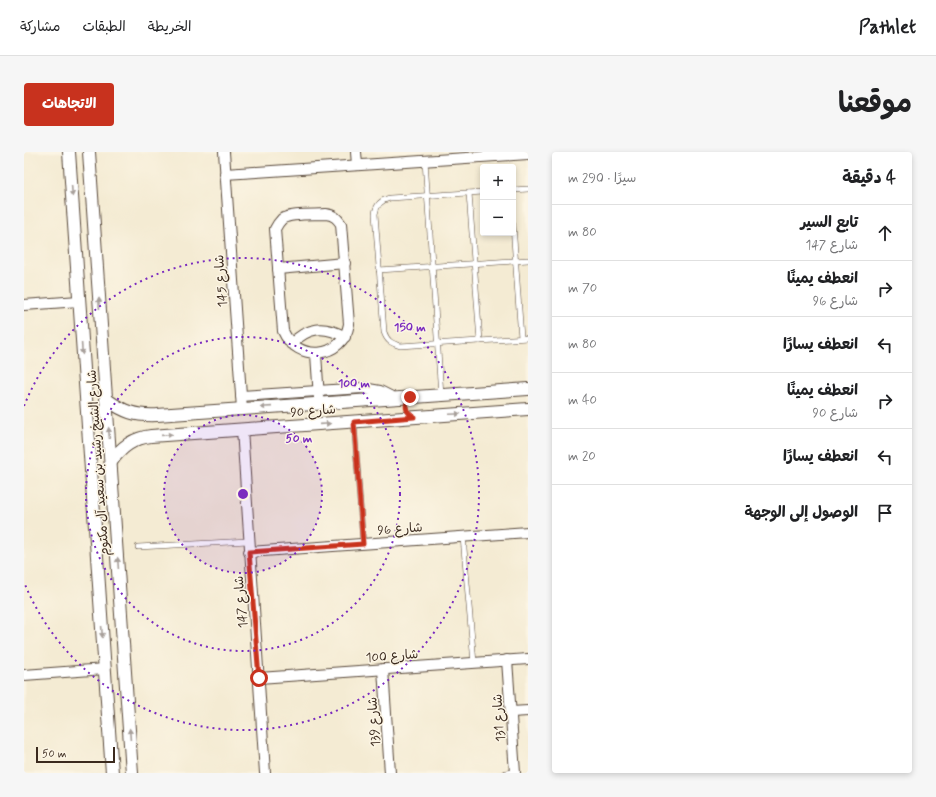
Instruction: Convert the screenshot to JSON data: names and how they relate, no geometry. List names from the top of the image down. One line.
{"streets":{"street":["شارع 145","شارع 90","شارع الشيخ رشيد بن سعيد آل مكتوم","شارع 96","شارع 147","شارع 100","شارع 131","شارع 139"]},"crossings":[["شارع 145","شارع 90"],["شارع 90","شارع الشيخ رشيد بن سعيد آل مكتوم"],["شارع 90","شارع 147"],["شارع 96","شارع 147"],["شارع 147","شارع 100"],["شارع 100","شارع 131"],["شارع 100","شارع 139"]],"scale_bar":"50 m","page":{"header":"Pathlet","nav":["الخريطة","الطبقات","مشاركة"],"title":"موقعنا","buttons":"الاتجاهات","heading":["4 دقيقة","سيرًا · 290 m"],"map_buttons":["+","−"],"list":[["تابع السير","شارع 147","80 m"],["انعطف يمينًا","شارع 96","70 m"],["انعطف يسارًا","80 m"],["انعطف يمينًا","شارع 90","40 m"],["انعطف يسارًا","20 m"],"الوصول إلى الوجهة"],"scale":"50 m"},"rings":["150 m","100 m","50 m"]}
